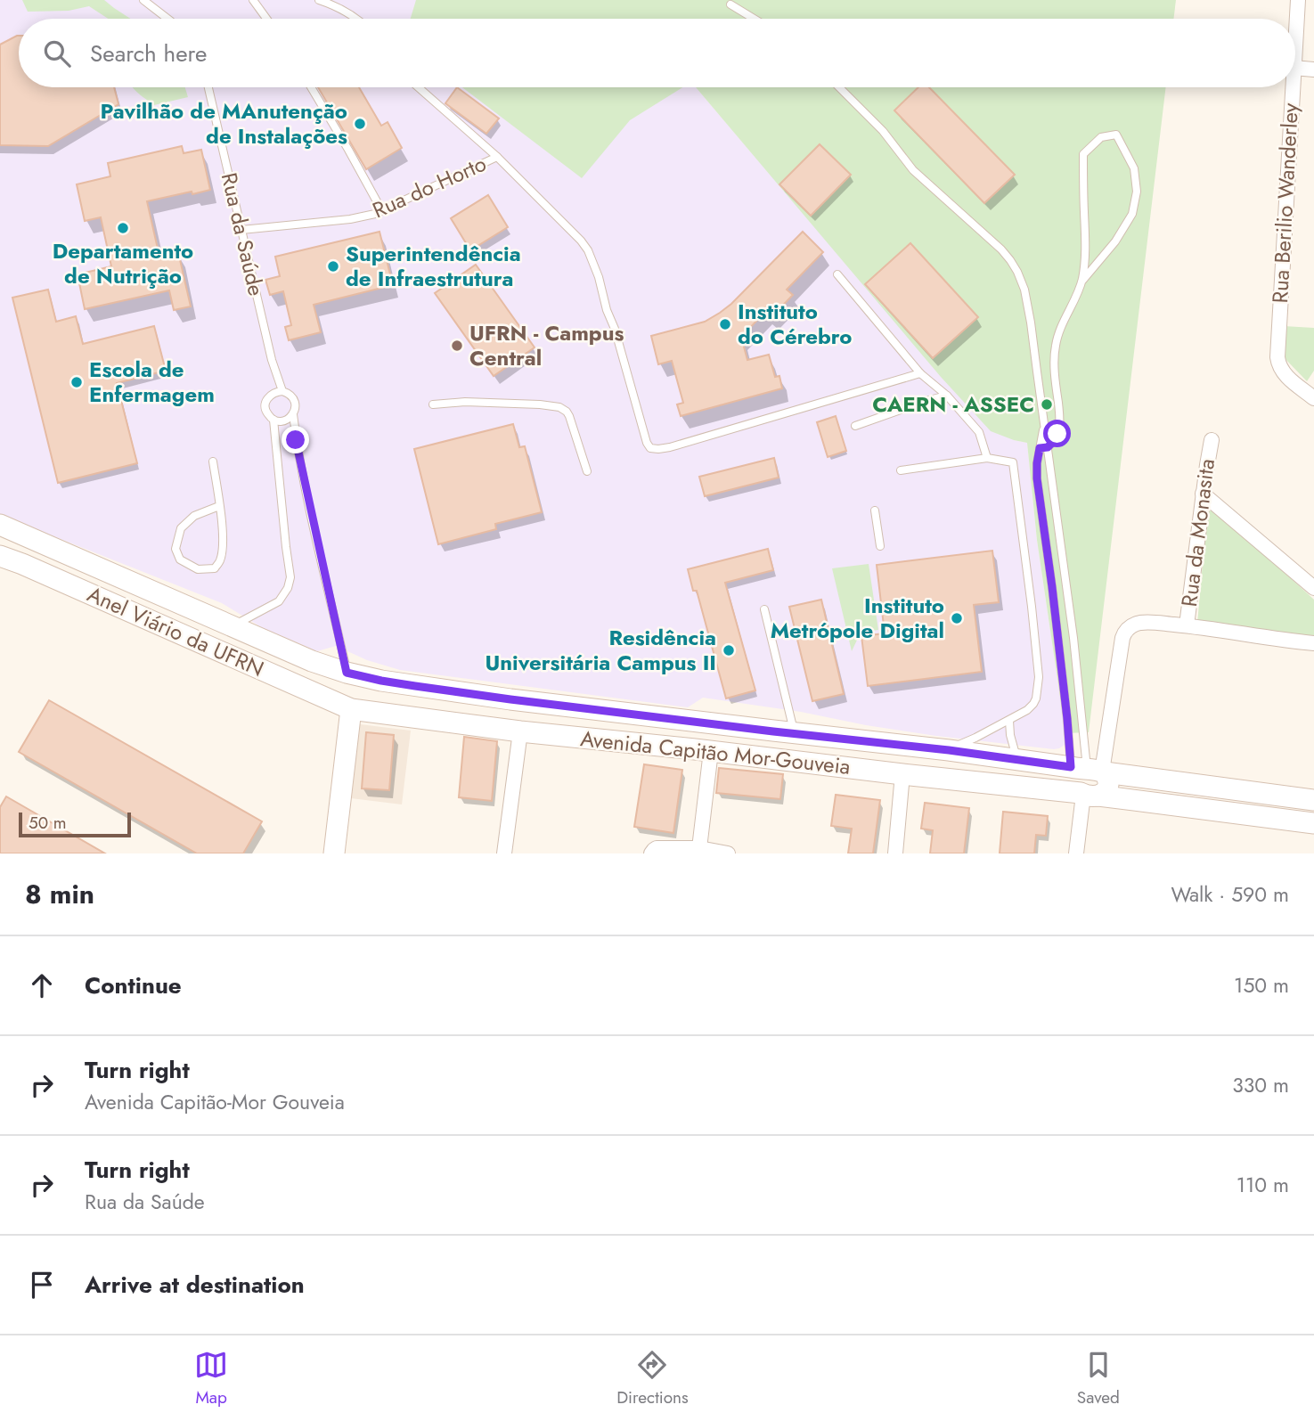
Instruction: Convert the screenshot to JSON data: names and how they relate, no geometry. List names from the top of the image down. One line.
{"streets":{"main road":["Anel Viário da UFRN","Avenida Capitão Mor-Gouveia"],"street":["Rua Berilio Wanderley","Rua da Monasita"],"lane":["Rua do Horto","Rua da Saúde"]},"crossings":[["Rua do Horto","Rua da Saúde"],["Rua da Saúde","Anel Viário da UFRN"],["Anel Viário da UFRN","Avenida Capitão Mor-Gouveia"]],"places":["Pavilhão de MAnutenção de Instalações","Departamento de Nutrição","Superintendência de Infraestrutura","Instituto do Cérebro","UFRN - Campus Central","Escola de Enfermagem","CAERN - ASSEC","Instituto Metrópole Digital","Residência Universitária Campus II"],"scale_bar":"50 m","page":{"search":"Search here","scale":"50 m","heading":["8 min","Walk · 590 m"],"list":[["Continue","150 m"],["Turn right","Avenida Capitão-Mor Gouveia","330 m"],["Turn right","Rua da Saúde","110 m"],"Arrive at destination"],"nav":["Map","Directions","Saved"]}}
